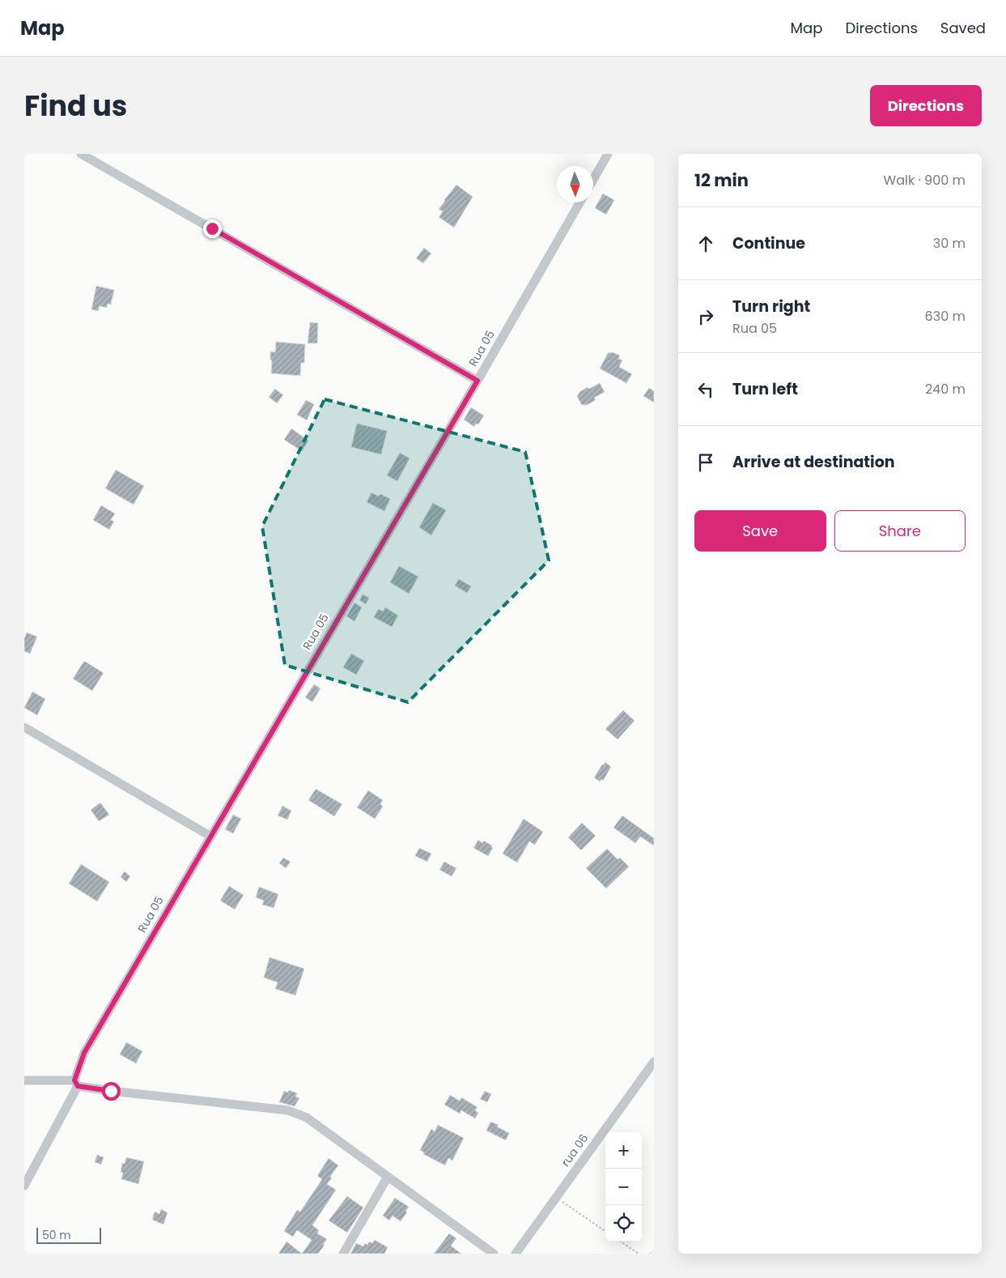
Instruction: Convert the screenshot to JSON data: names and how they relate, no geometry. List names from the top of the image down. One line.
{"streets":{"street":["Rua 05","rua 06"]},"scale_bar":"50 m","north":"bottom","page":{"header":"Map","nav":["Map","Directions","Saved"],"title":"Find us","buttons":["Directions",["Save","Share"]],"heading":["12 min","Walk · 900 m"],"list":[["Continue","30 m"],["Turn right","Rua 05","630 m"],["Turn left","240 m"],"Arrive at destination"],"map_buttons":["+","−"],"scale":"50 m"}}
